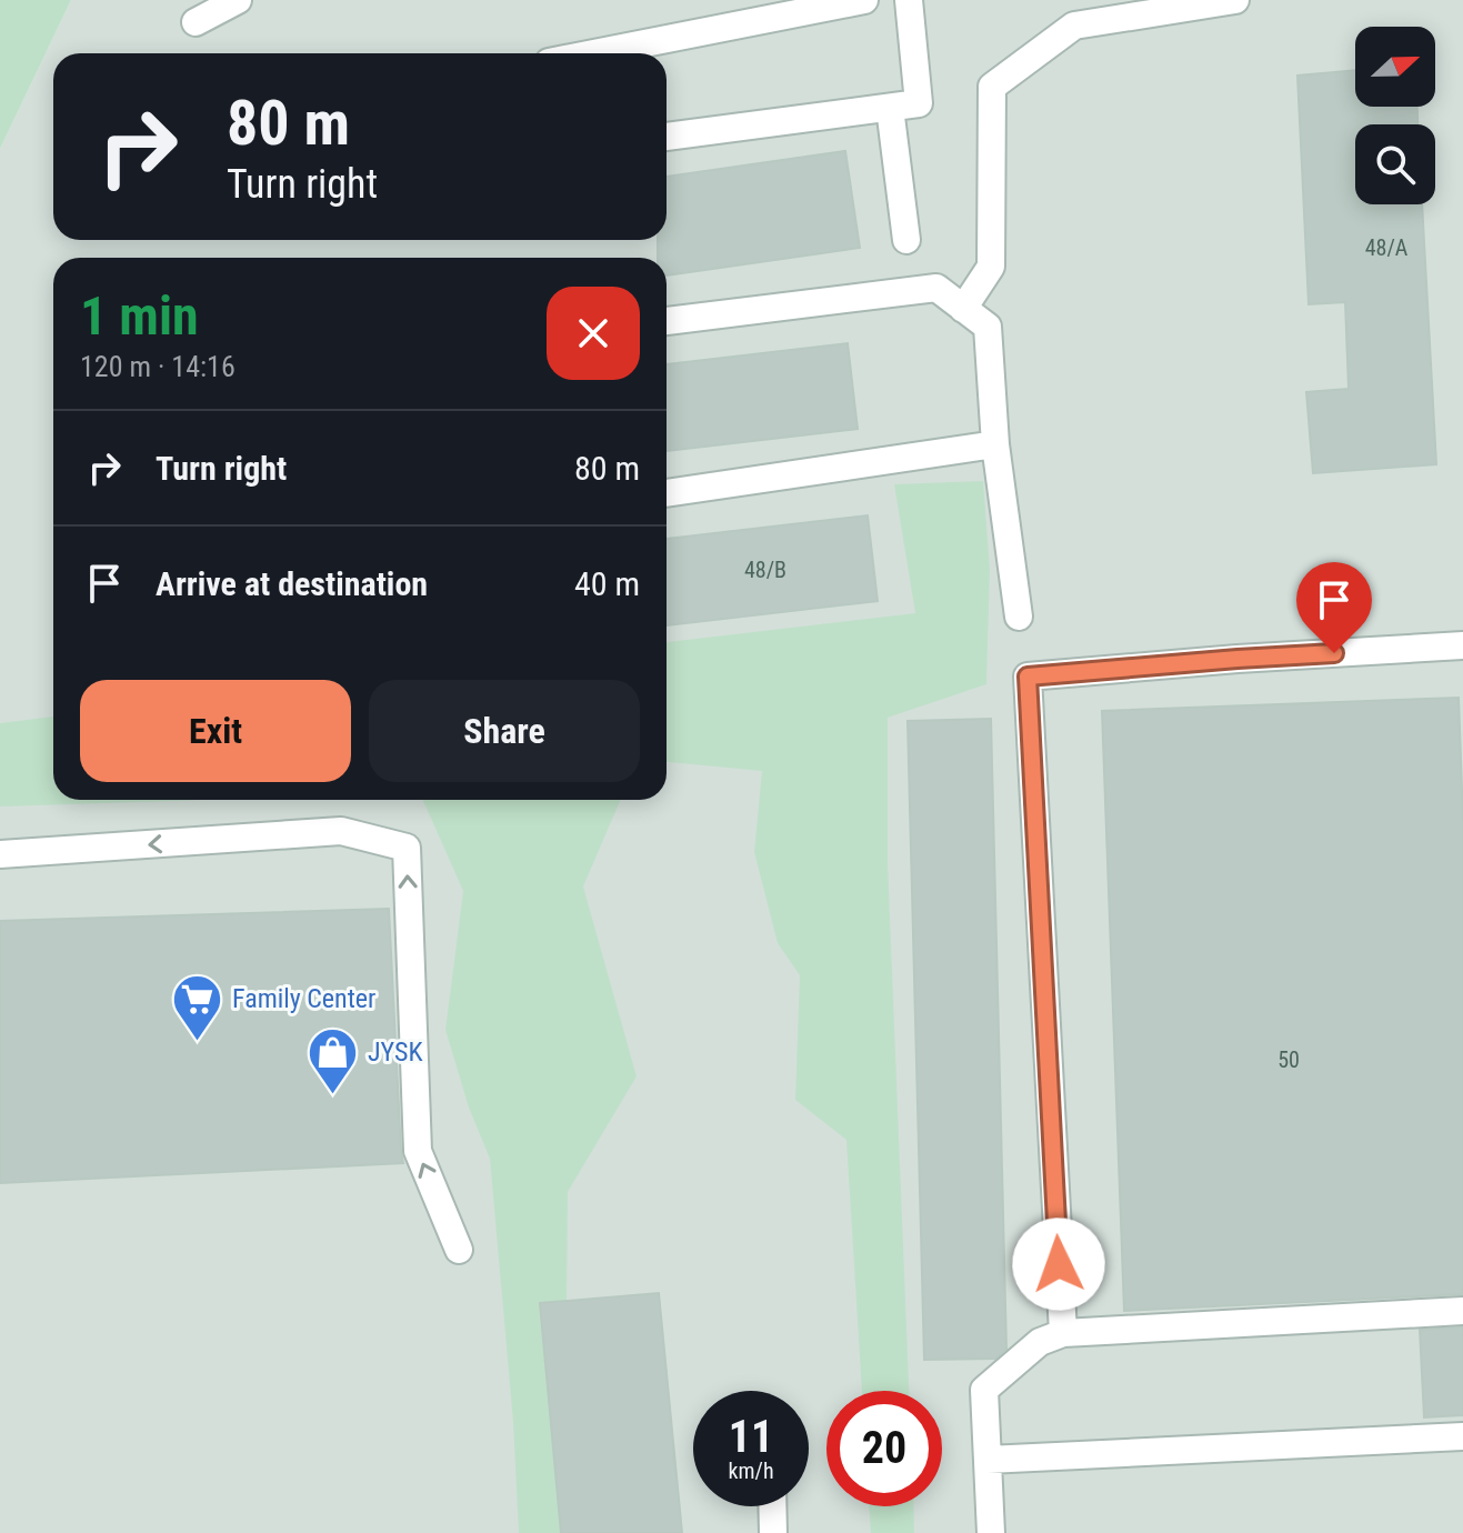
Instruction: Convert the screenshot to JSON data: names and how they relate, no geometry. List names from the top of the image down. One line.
{"places":{"supermarket":["Family Center"],"shop":["JYSK"]},"house_numbers":["48/A","48/B","50"],"north":"right","page":{"turn":["80 m","Turn right"],"heading":["1 min","120 m · 14:16"],"list":[{"name":"Turn right","value":"80 m"},{"name":"Arrive at destination","value":"40 m"}],"buttons":["Exit","Share"],"speed":"11 km/h","limit":"20"}}
